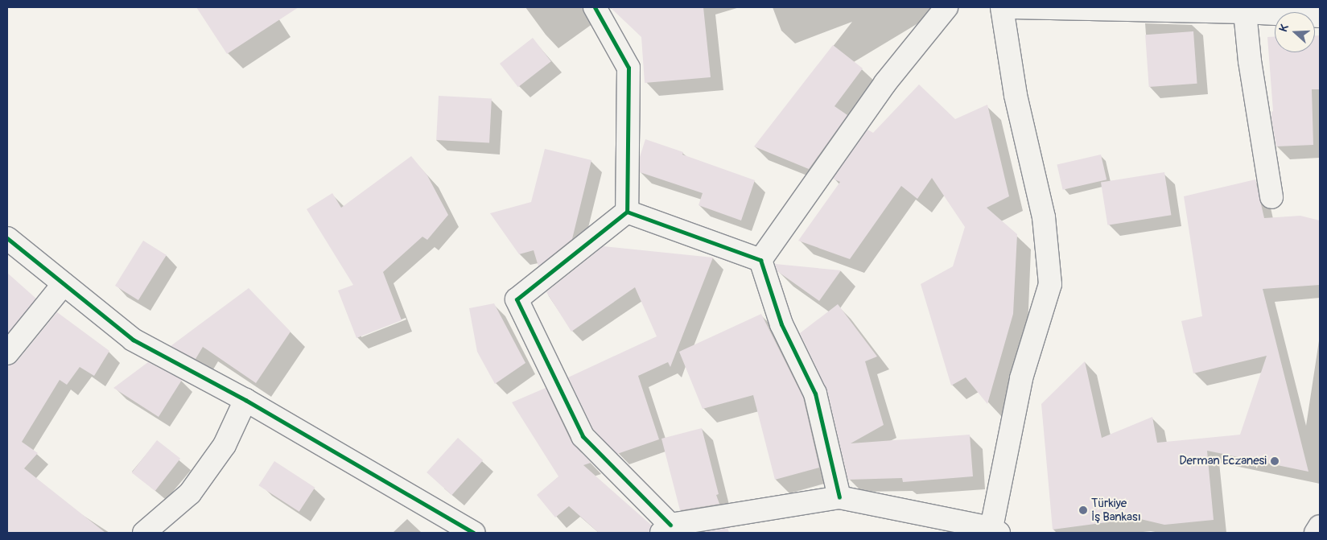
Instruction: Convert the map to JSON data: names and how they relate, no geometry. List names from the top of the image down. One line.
{"places":["Derman Eczanesi","Türkiye İş Bankası"],"north":"left"}
